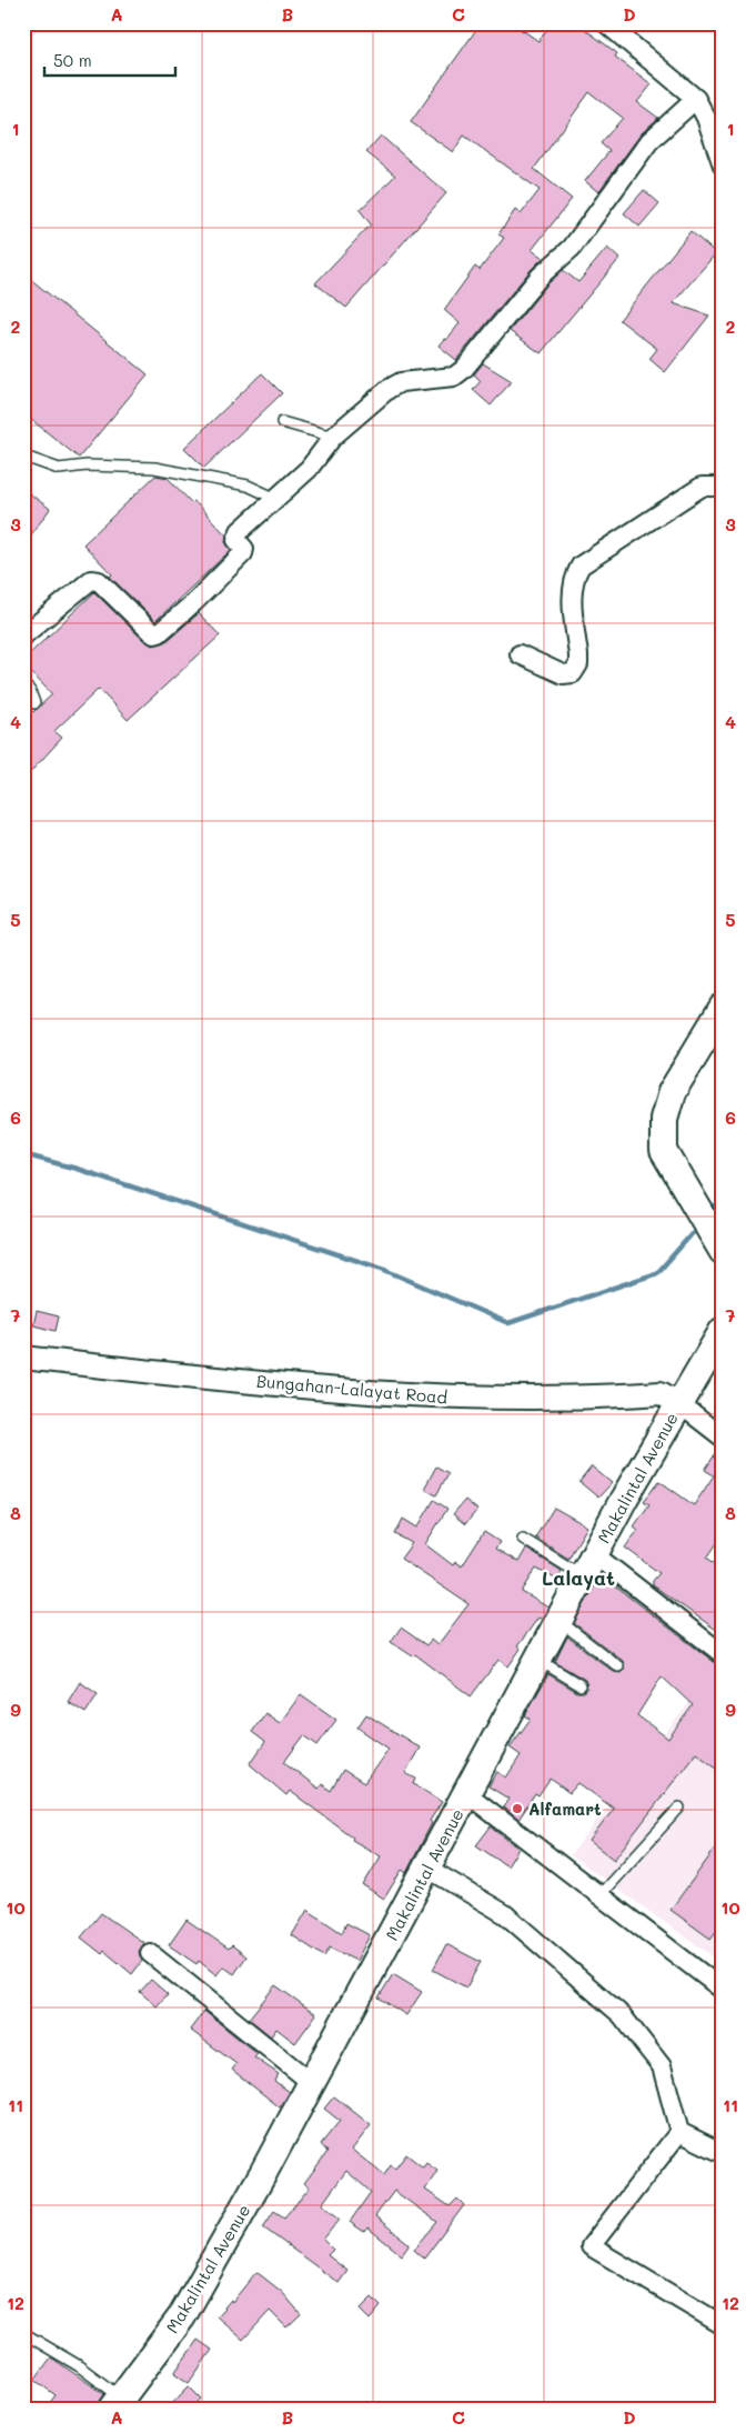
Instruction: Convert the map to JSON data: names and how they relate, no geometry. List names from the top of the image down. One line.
{"streets":{"main road":["Makalintal Avenue"],"street":["Bungahan-Lalayat Road"]},"crossings":[["Bungahan-Lalayat Road","Makalintal Avenue"]],"districts":["Lalayat"],"places":["Alfamart"],"scale_bar":"50 m","grid":{"columns":["A","B","C","D"],"rows":["1","2","3","4","5","6","7","8","9","10","11","12"]}}
